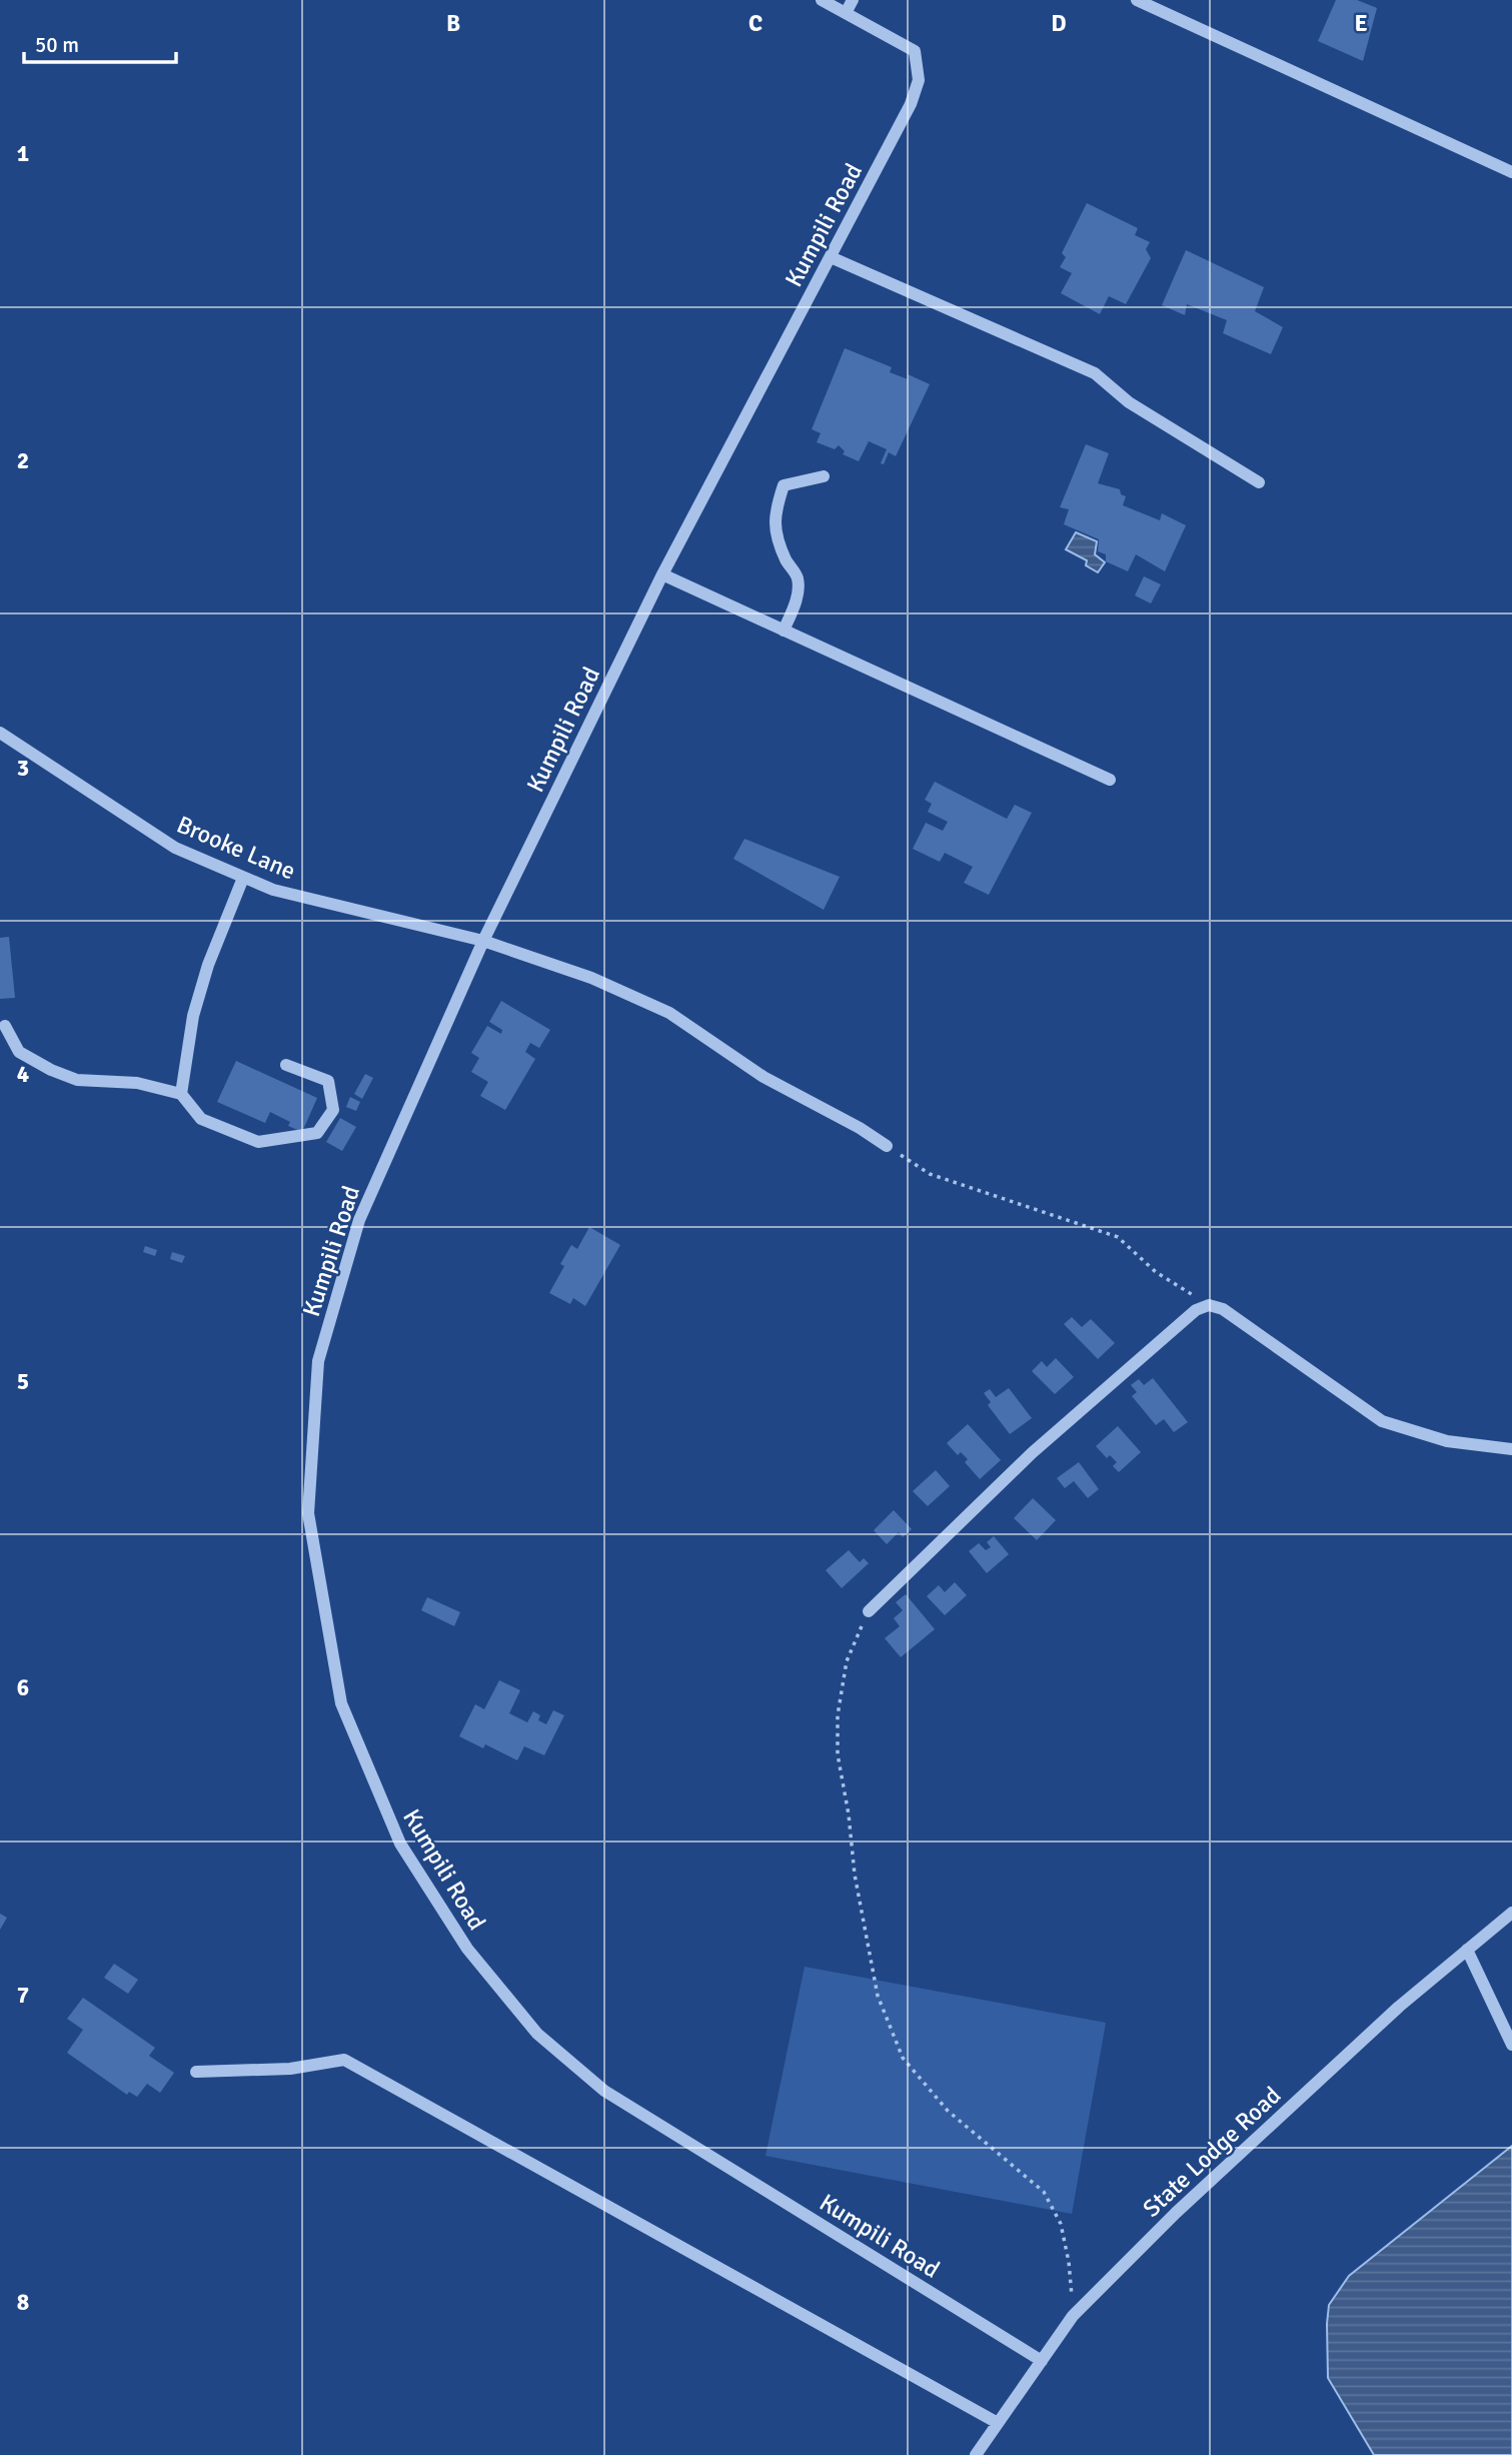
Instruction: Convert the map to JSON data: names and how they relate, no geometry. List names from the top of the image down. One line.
{"streets":{"street":["Kumpili Road","Brooke Lane","State Lodge Road"]},"crossings":[["Kumpili Road","Brooke Lane"],["Kumpili Road","State Lodge Road"]],"scale_bar":"50 m","grid":{"columns":["B","C","D","E"],"rows":["1","2","3","4","5","6","7","8"]}}
